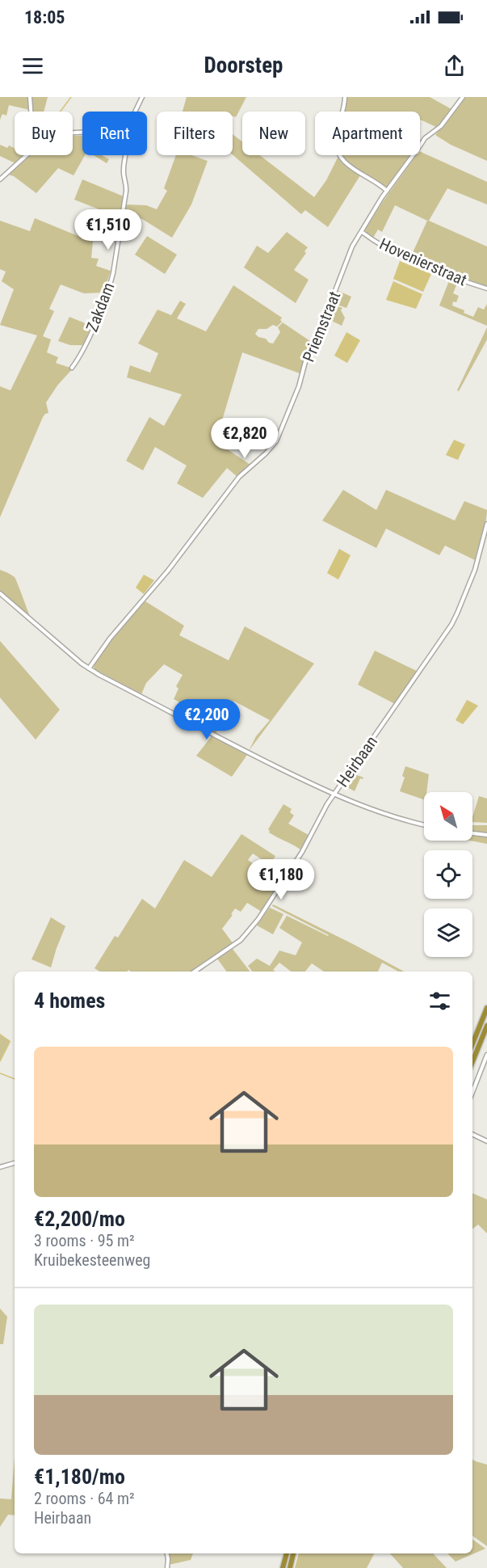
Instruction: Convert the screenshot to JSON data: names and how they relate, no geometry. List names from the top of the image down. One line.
{"streets":{"street":["Hovenierstraat","Zakdam","Priemstraat","Heirbaan"]},"crossings":[["Hovenierstraat","Priemstraat"]],"north":"top left","page":{"status":"18:05","header":"Doorstep","chip":["Buy","Rent","Filters","New","Apartment"],"price":["€1,510","€2,820","€2,200","€1,180"],"heading":"4 homes","list":[{"name":"€2,200/mo","note":"3 rooms · 95 m² · Kruibekesteenweg"},{"name":"€1,180/mo","note":"2 rooms · 64 m² · Heirbaan"}]}}
